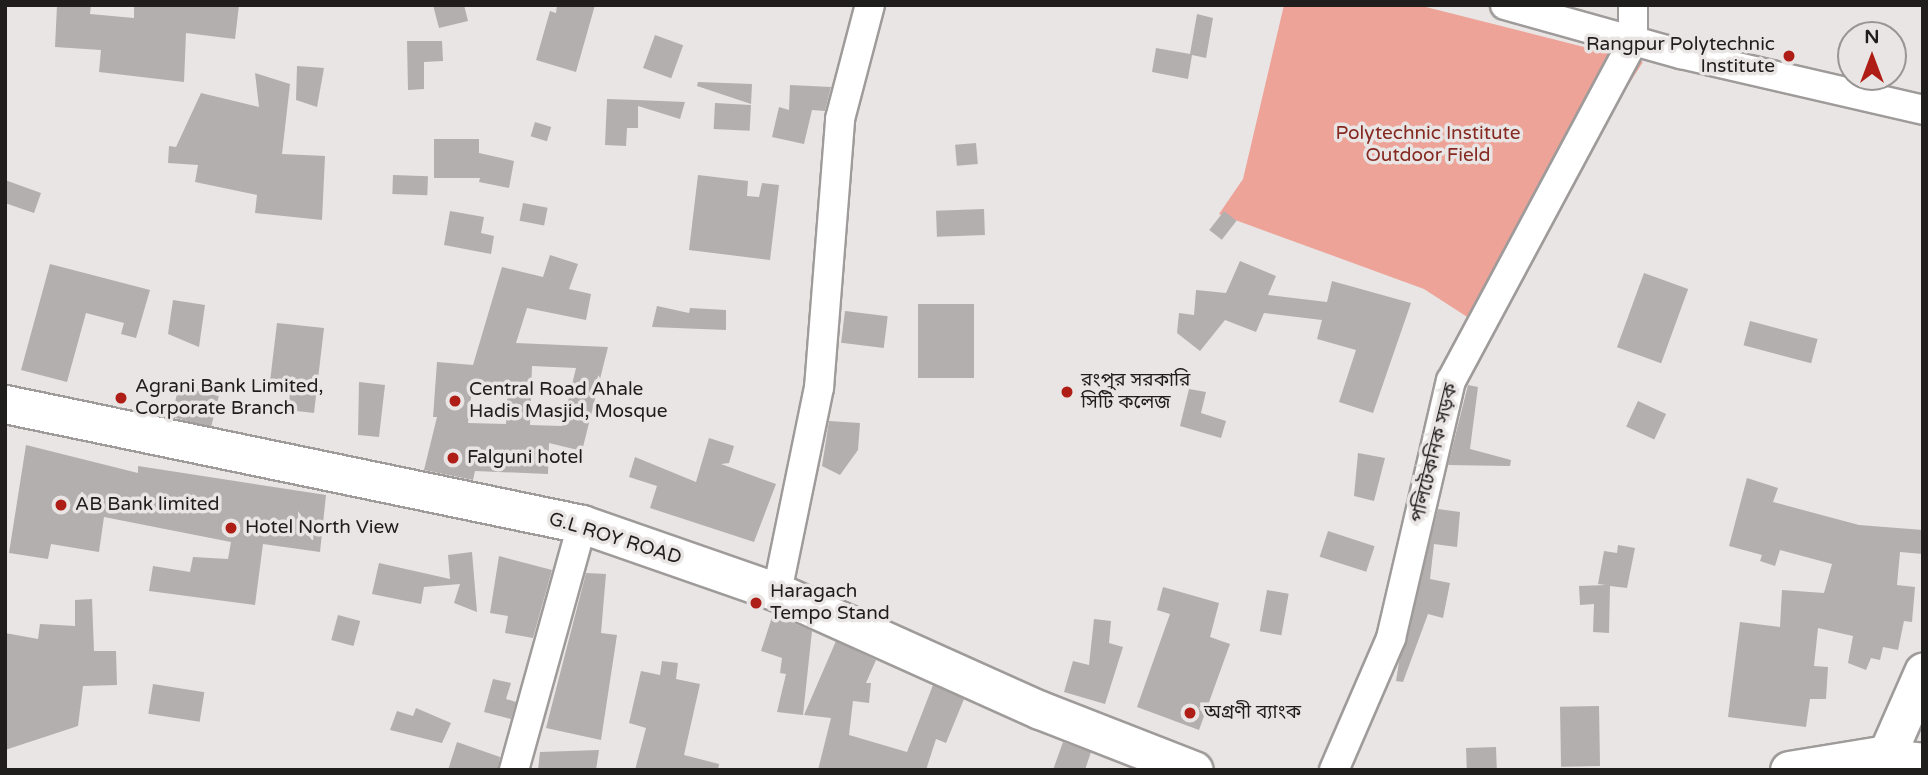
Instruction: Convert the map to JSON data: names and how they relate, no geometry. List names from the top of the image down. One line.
{"streets":{"main road":["G.L ROY ROAD"],"street":["পলিটেকনিক সড়ক"]},"parks":["Polytechnic Institute Outdoor Field"],"places":["Rangpur Polytechnic Institute","রংপুর সরকারি সিটি কলেজ","Agrani Bank Limited, Corporate Branch","Central Road Ahale Hadis Masjid, Mosque","Falguni hotel","AB Bank limited","Hotel North View","Haragach Tempo Stand","অগ্রণী ব্যাংক"],"north":"top"}
